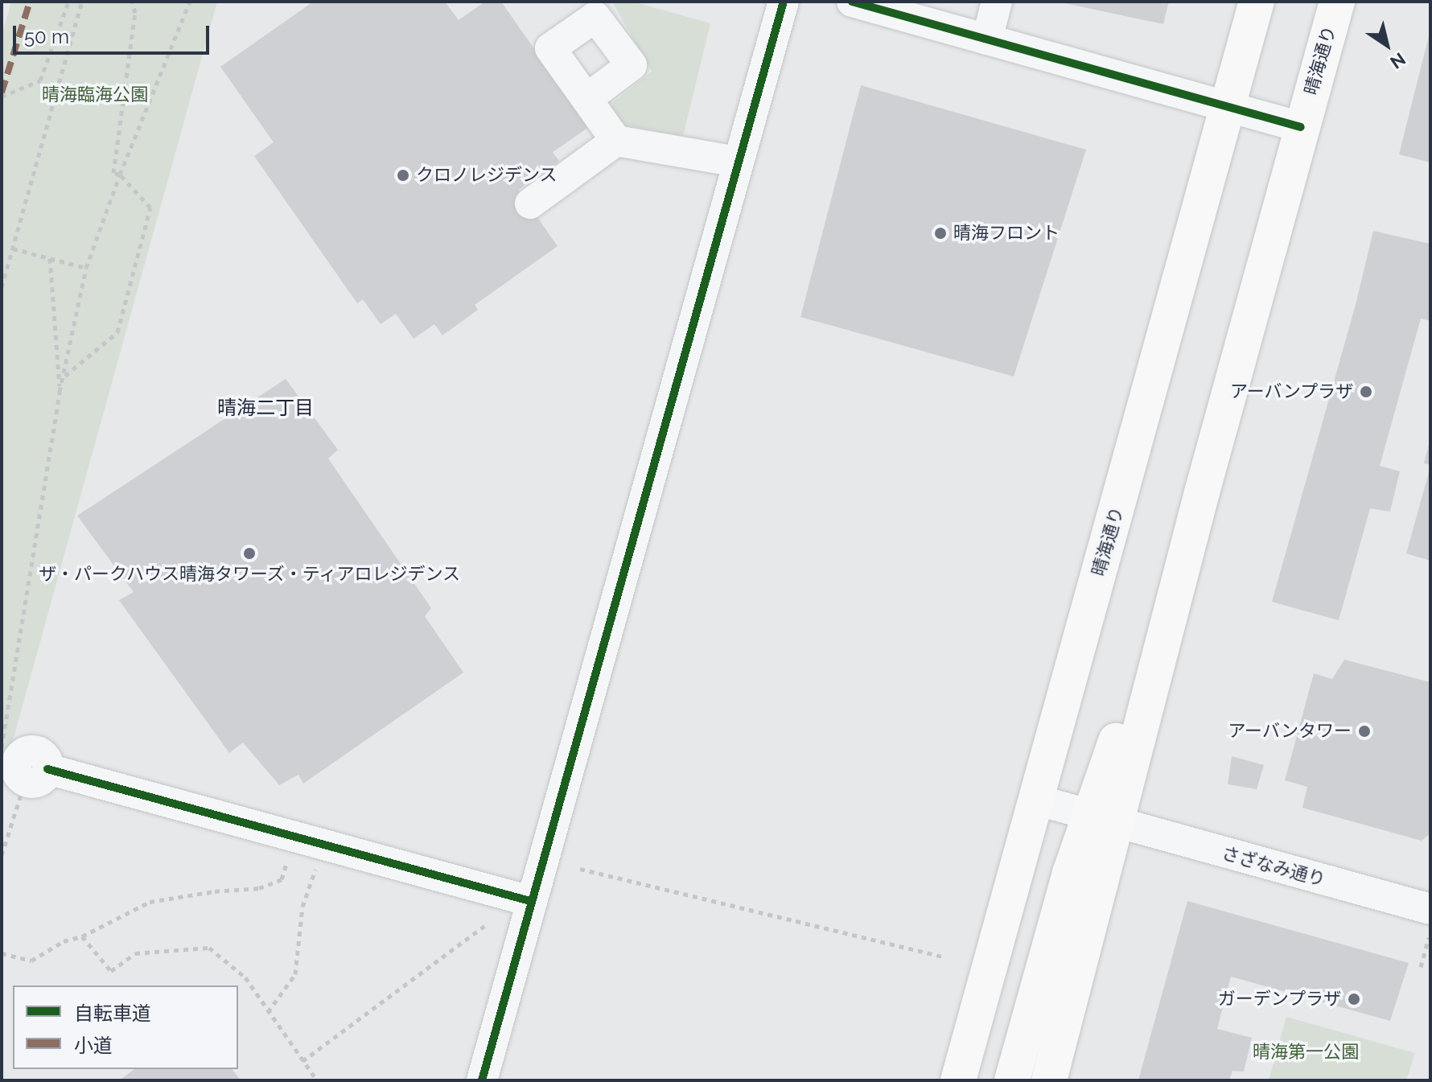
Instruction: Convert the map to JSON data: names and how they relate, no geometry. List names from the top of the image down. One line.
{"streets":{"main road":["晴海通り"],"street":["さざなみ通り"]},"crossings":[["晴海通り","さざなみ通り"]],"districts":["晴海二丁目"],"parks":["晴海臨海公園","晴海第一公園"],"places":["クロノレジデンス","晴海フロント","アーバンプラザ","ザ・パークハウス晴海タワーズ・ティアロレジデンス","アーバンタワー","ガーデンプラザ"],"legend":["自転車道","小道"],"scale_bar":"50 m","north":"bottom right"}
